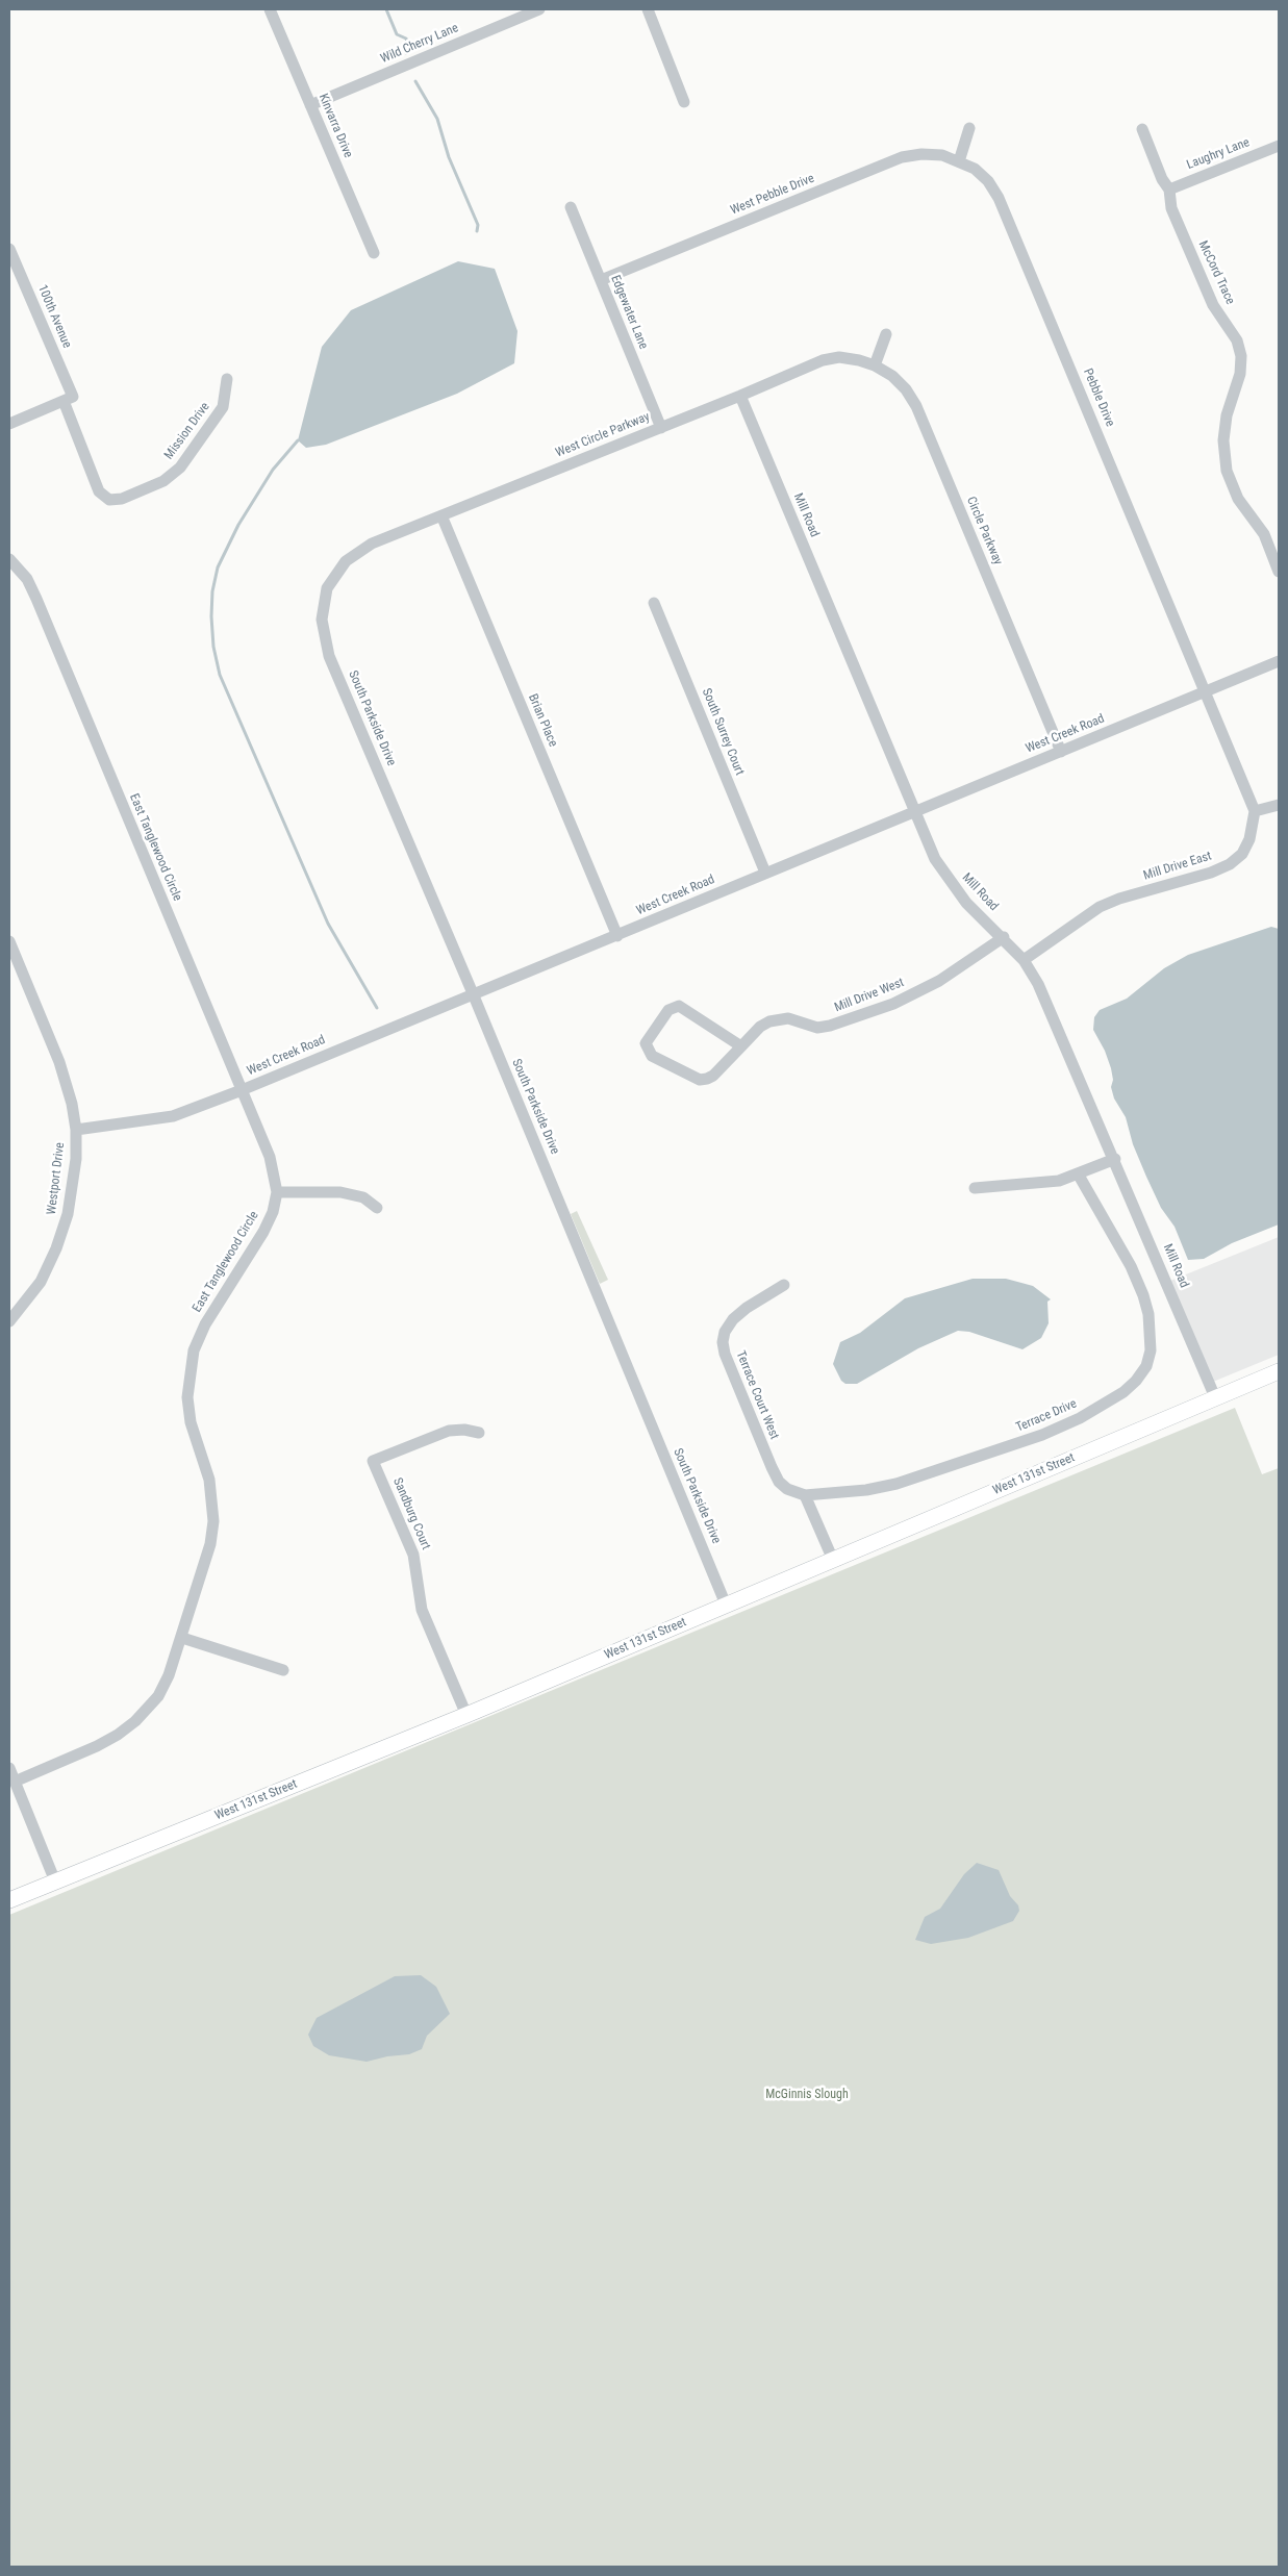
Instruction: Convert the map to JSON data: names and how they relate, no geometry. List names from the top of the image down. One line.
{"streets":{"street":["Wild Cherry Lane","Kinvarra Drive","Laughry Lane","West Pebble Drive","McCord Trace","Edgewater Lane","100th Avenue","Pebble Drive","Mission Drive","West Circle Parkway","Mill Road","Circle Parkway","South Parkside Drive","Brian Place","South Surrey Court","West Creek Road","East Tanglewood Circle","Mill Drive East","Mill Drive West","Westport Drive","Terrace Court West","Terrace Drive","West 131st Street","Sandburg Court"]},"crossings":[["Wild Cherry Lane","Kinvarra Drive"],["Laughry Lane","McCord Trace"],["West Pebble Drive","Edgewater Lane"],["West Pebble Drive","Pebble Drive"],["Edgewater Lane","West Circle Parkway"],["100th Avenue","Mission Drive"],["Pebble Drive","West Creek Road"],["West Circle Parkway","Mill Road"],["West Circle Parkway","Circle Parkway"],["West Circle Parkway","South Parkside Drive"],["West Circle Parkway","Brian Place"],["Mill Road","West Creek Road"],["Mill Road","Mill Drive East"],["Mill Road","Mill Drive West"],["Mill Road","West 131st Street"],["Circle Parkway","West Creek Road"],["South Parkside Drive","West Creek Road"],["South Parkside Drive","West 131st Street"],["Brian Place","West Creek Road"],["South Surrey Court","West Creek Road"],["West Creek Road","East Tanglewood Circle"],["West Creek Road","Westport Drive"],["Terrace Court West","Terrace Drive"],["West 131st Street","Sandburg Court"]],"parks":["McGinnis Slough"]}
